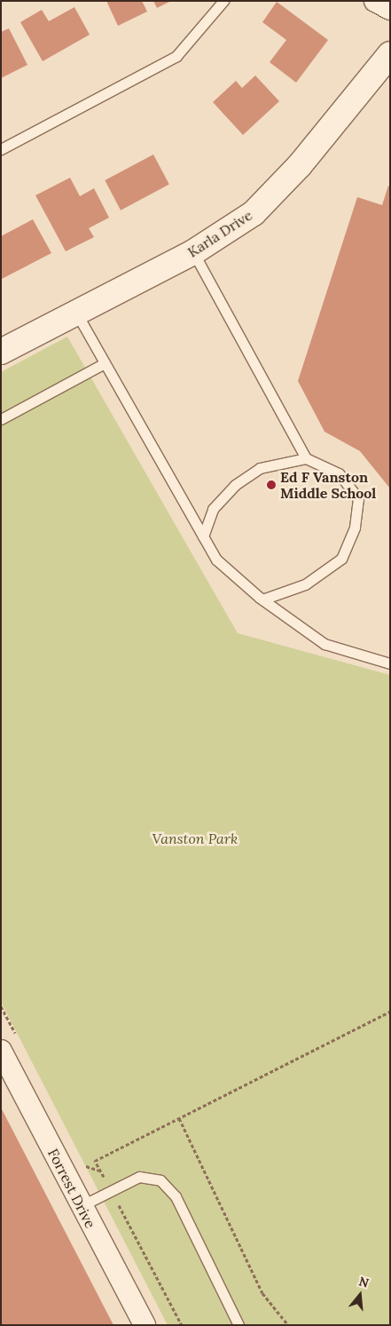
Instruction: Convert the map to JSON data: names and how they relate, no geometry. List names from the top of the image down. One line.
{"streets":{"street":["Karla Drive","Forrest Drive"]},"parks":["Vanston Park"],"places":["Ed F Vanston Middle School"],"north":"top"}
